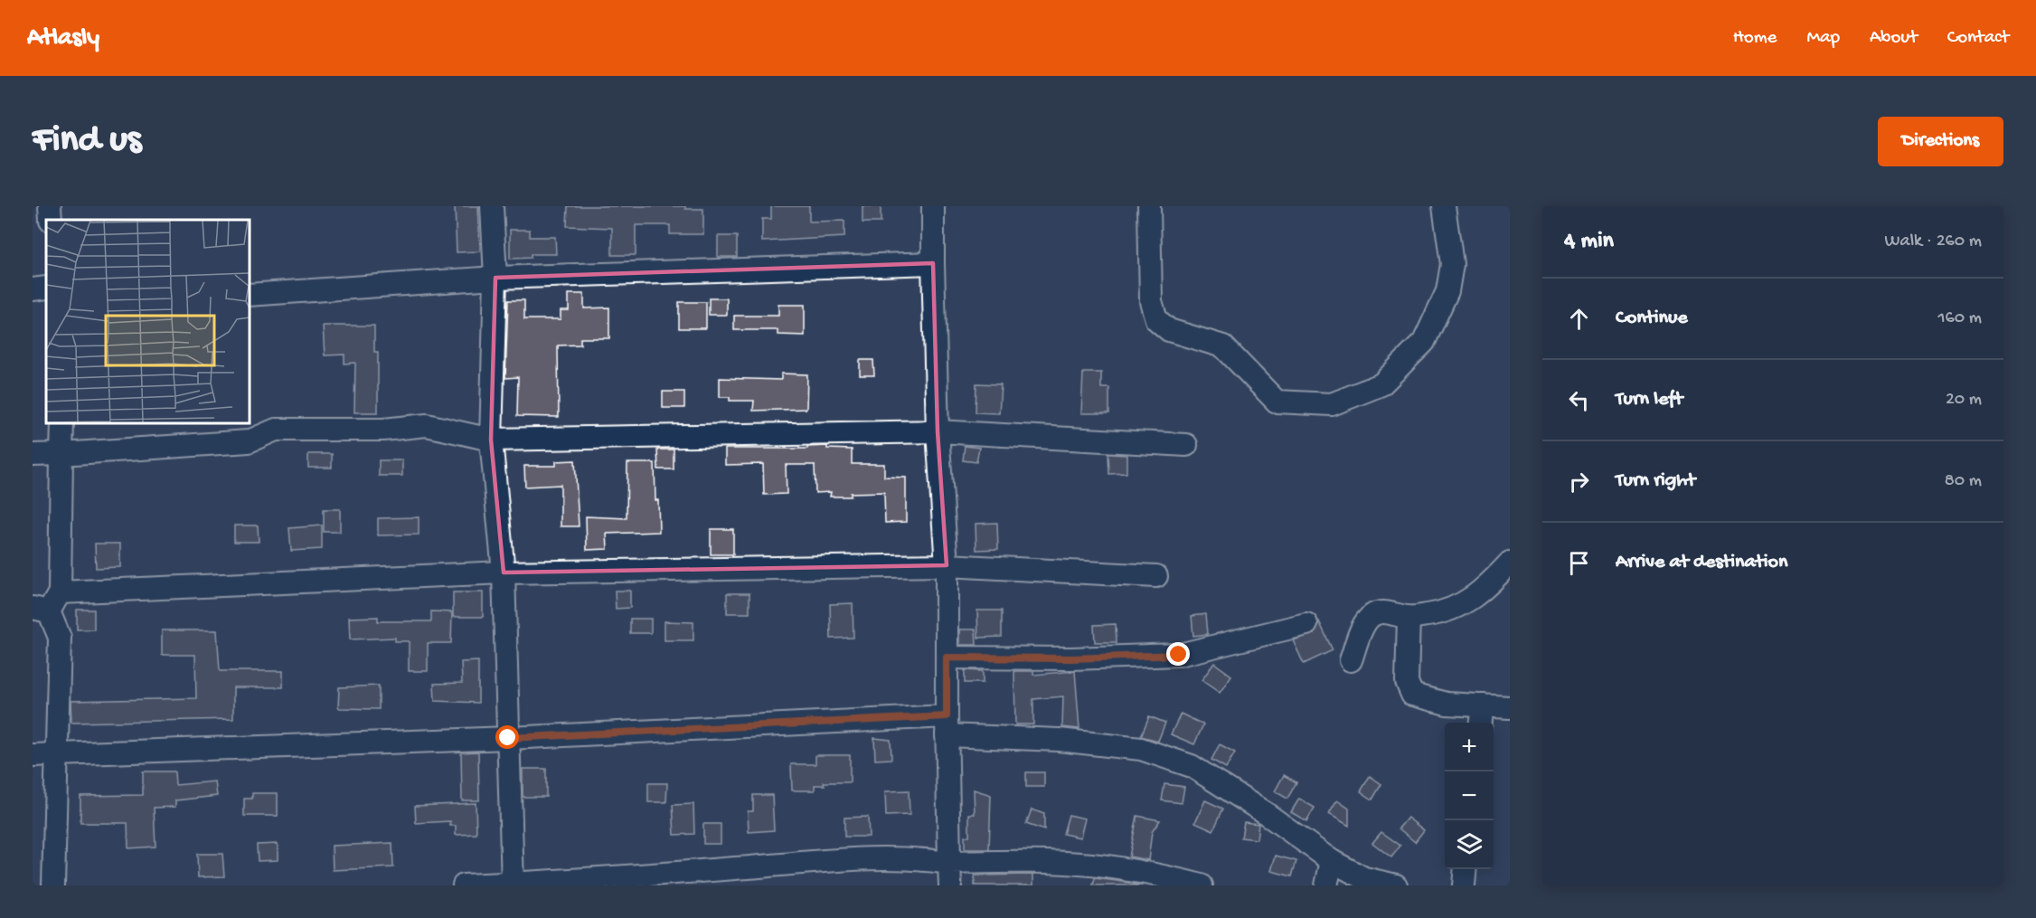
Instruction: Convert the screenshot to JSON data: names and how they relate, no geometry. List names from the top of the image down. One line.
{"page":{"header":"Atlasly","nav":["Home","Map","About","Contact"],"buttons":"Directions","title":"Find us","heading":["4 min","Walk · 260 m"],"list":[["Continue","160 m"],["Turn left","20 m"],["Turn right","80 m"],"Arrive at destination"],"map_buttons":["+","−"]}}
